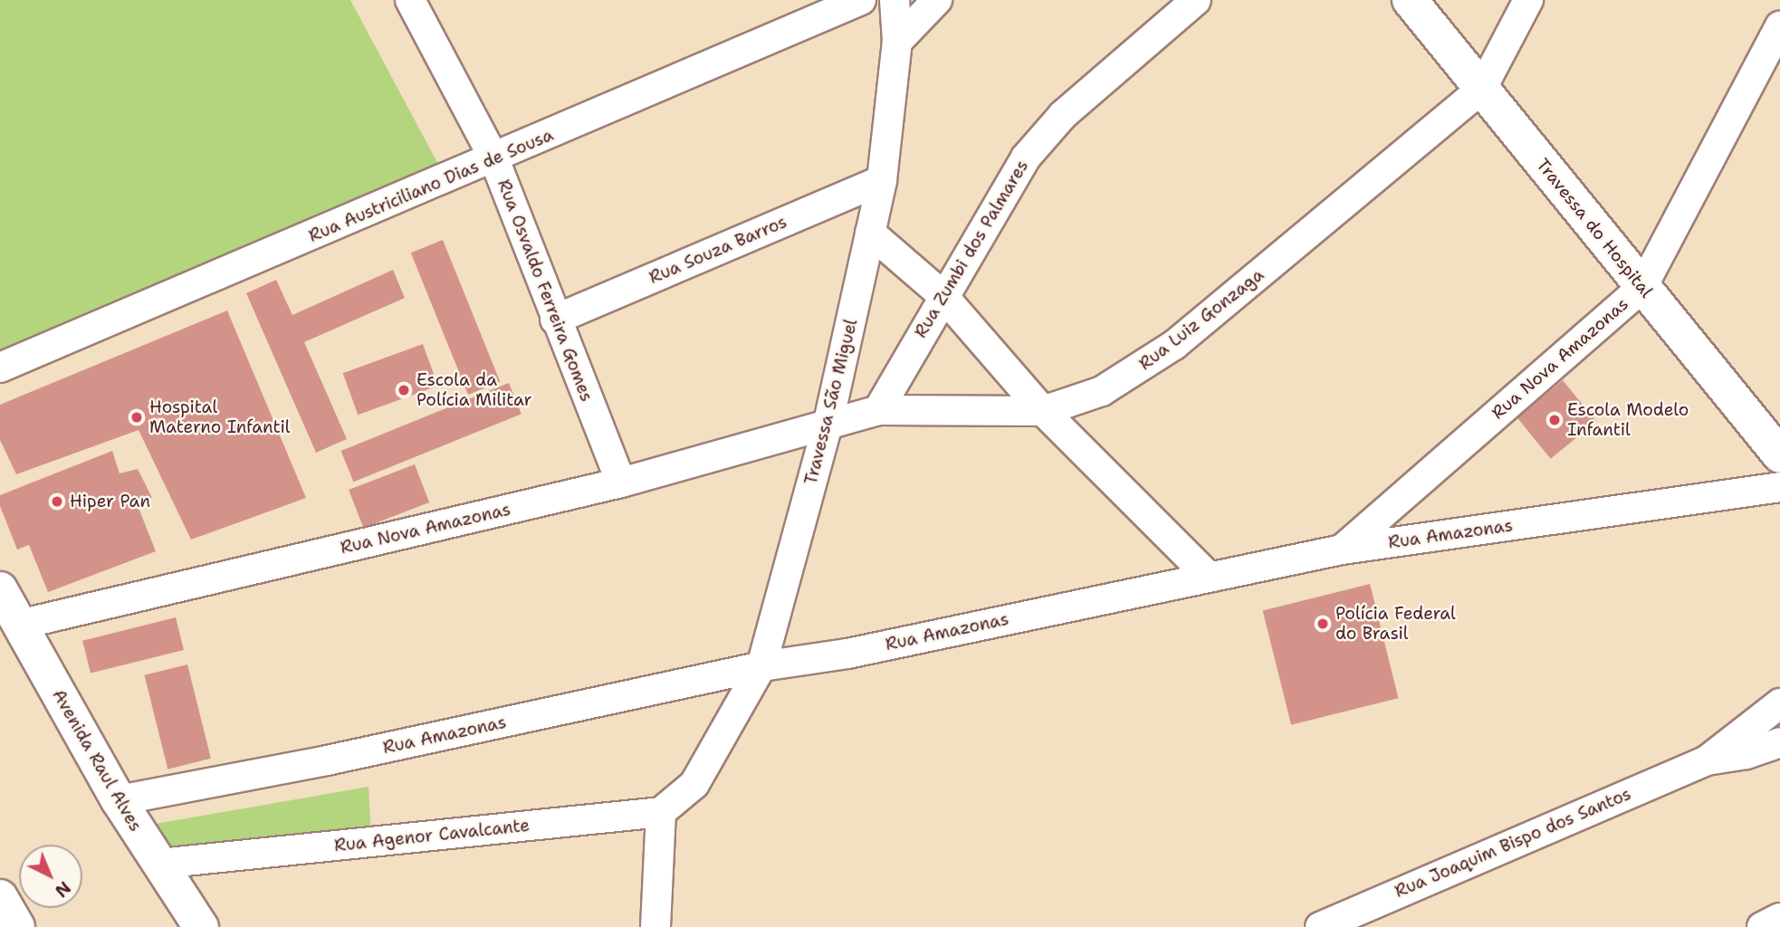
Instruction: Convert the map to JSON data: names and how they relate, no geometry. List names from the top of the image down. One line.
{"streets":{"street":["Rua Austriciliano Dias de Sousa","Travessa do Hospital","Rua Zumbi dos Palmares","Rua Souza Barros","Rua Osvaldo Ferreira Gomes","Rua Luiz Gonzaga","Rua Nova Amazonas","Travessa São Miguel","Rua Amazonas","Avenida Raul Alves","Rua Agenor Cavalcante","Rua Joaquim Bispo dos Santos"]},"crossings":[["Rua Austriciliano Dias de Sousa","Rua Osvaldo Ferreira Gomes"],["Travessa do Hospital","Rua Luiz Gonzaga"],["Travessa do Hospital","Rua Nova Amazonas"],["Rua Zumbi dos Palmares","Rua Luiz Gonzaga"],["Rua Souza Barros","Rua Osvaldo Ferreira Gomes"],["Rua Souza Barros","Travessa São Miguel"],["Rua Osvaldo Ferreira Gomes","Rua Nova Amazonas"],["Rua Luiz Gonzaga","Rua Nova Amazonas"],["Rua Luiz Gonzaga","Travessa São Miguel"],["Rua Nova Amazonas","Travessa São Miguel"],["Rua Nova Amazonas","Rua Amazonas"],["Rua Nova Amazonas","Avenida Raul Alves"],["Travessa São Miguel","Rua Amazonas"],["Travessa São Miguel","Rua Agenor Cavalcante"],["Rua Amazonas","Avenida Raul Alves"],["Avenida Raul Alves","Rua Agenor Cavalcante"]],"places":["Escola da Polícia Militar","Hospital Materno Infantil","Escola Modelo Infantil","Hiper Pan","Polícia Federal do Brasil"],"north":"bottom right"}
